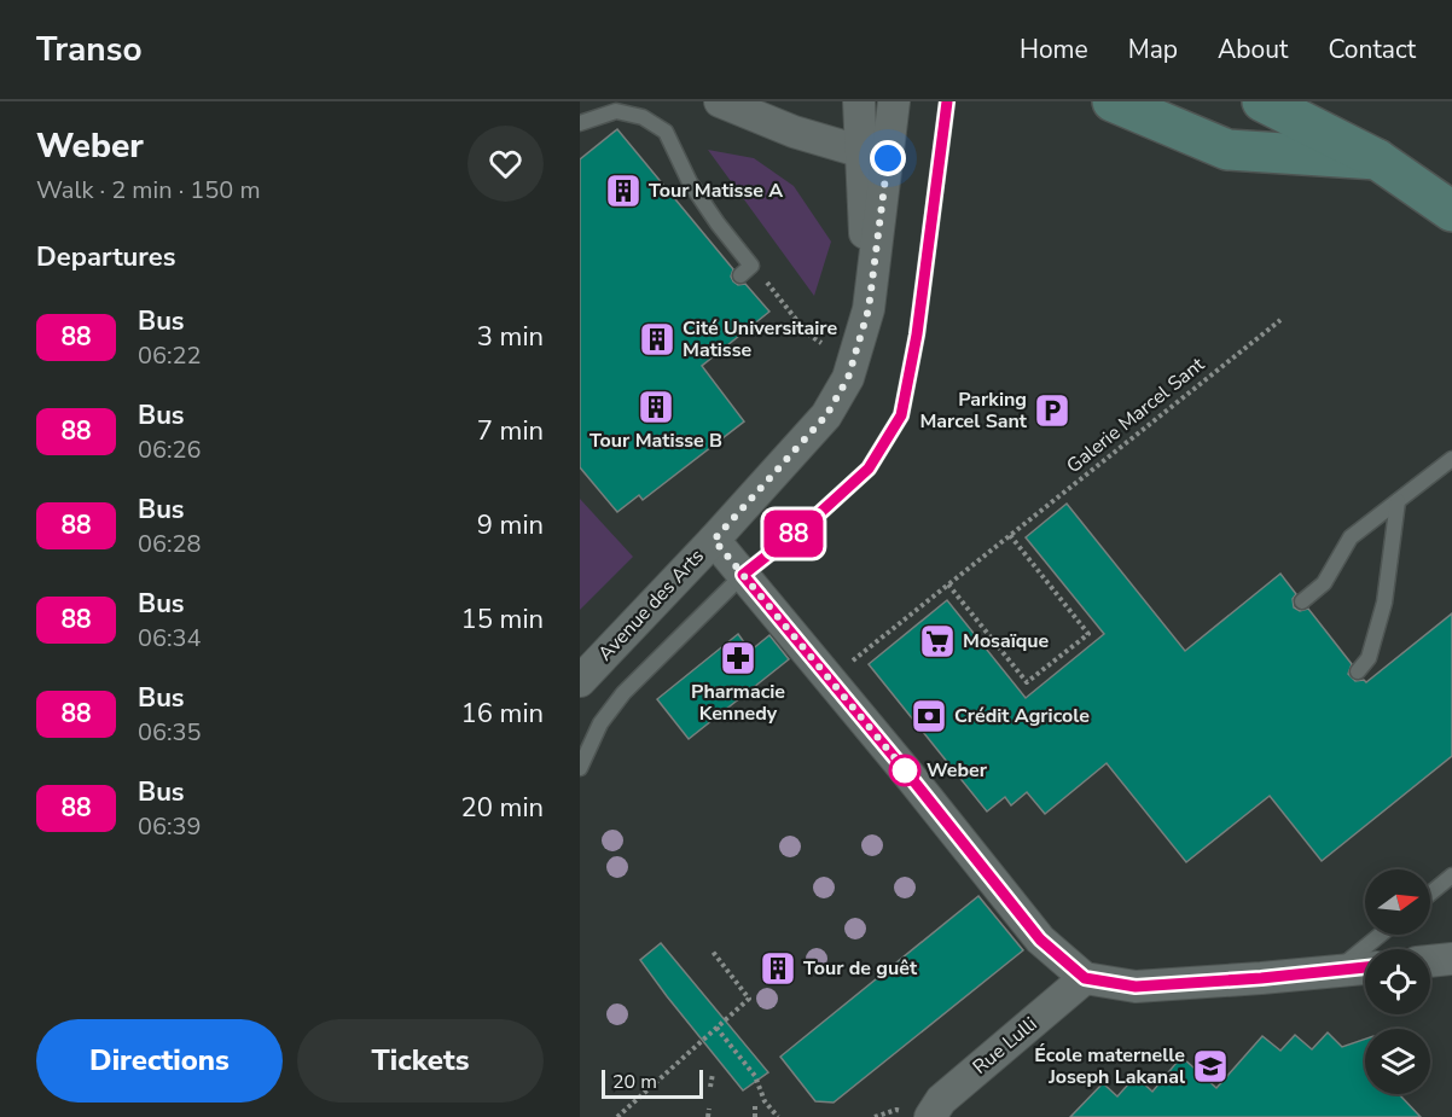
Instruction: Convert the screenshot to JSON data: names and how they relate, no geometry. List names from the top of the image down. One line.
{"streets":{"street":["Avenue des Arts","Rue Lulli"],"path":["Galerie Marcel Sant"]},"places":{"building":["Tour Matisse A","Cité Universitaire Matisse","Tour Matisse B","Tour de guêt"],"parking":["Parking Marcel Sant"],"supermarket":["Mosaïque"],"pharmacy":["Pharmacie Kennedy"],"bank":["Crédit Agricole"],"other":["Weber"],"school or university":["École maternelle Joseph Lakanal"]},"lines":["bus line 88"],"scale_bar":"20 m","north":"right","page":{"header":"Transo","nav":["Home","Map","About","Contact"],"heading":[["Weber","Walk · 2 min · 150 m"],"Departures"],"on_map":"88","list":[{"mark":"88","name":"Bus","note":"06:22","value":"3 min"},{"mark":"88","name":"Bus","note":"06:26","value":"7 min"},{"mark":"88","name":"Bus","note":"06:28","value":"9 min"},{"mark":"88","name":"Bus","note":"06:34","value":"15 min"},{"mark":"88","name":"Bus","note":"06:35","value":"16 min"},{"mark":"88","name":"Bus","note":"06:39","value":"20 min"}],"buttons":["Directions","Tickets"],"scale":"20 m"}}
